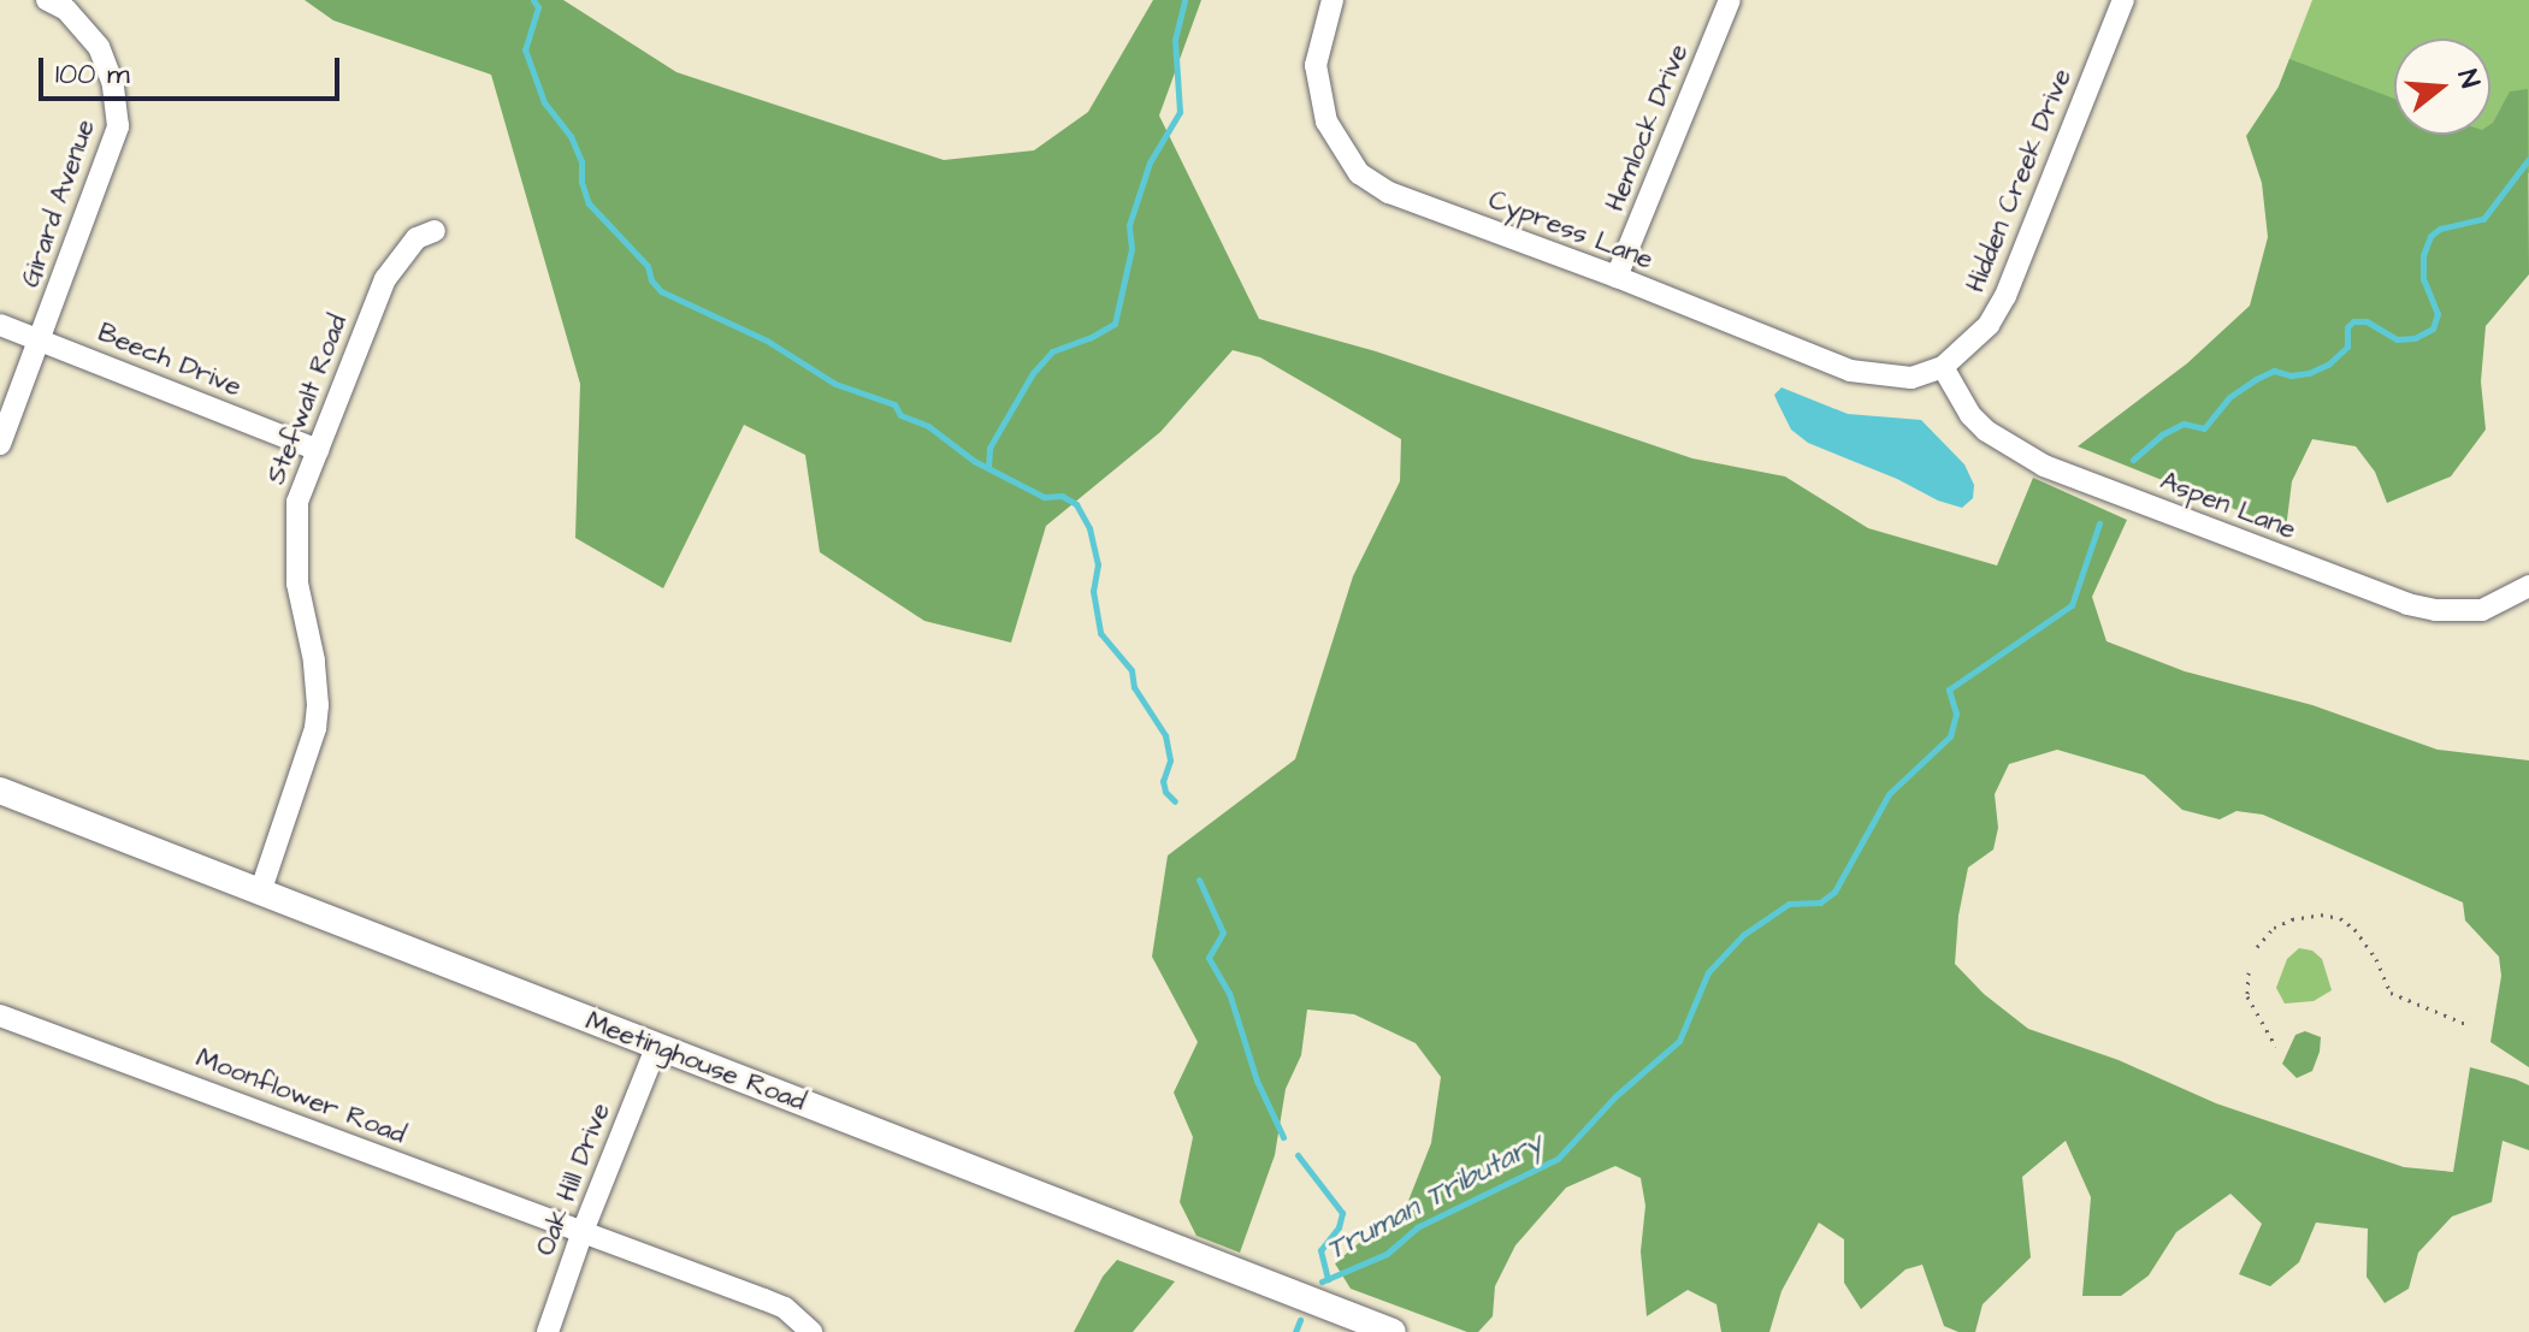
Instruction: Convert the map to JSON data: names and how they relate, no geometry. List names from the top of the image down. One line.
{"streets":{"street":["Hemlock Drive","Hidden Creek Drive","Girard Avenue","Cypress Lane","Beech Drive","Stefwalt Road","Aspen Lane","Meetinghouse Road","Moonflower Road","Oak Hill Drive"]},"crossings":[["Hemlock Drive","Cypress Lane"],["Hidden Creek Drive","Cypress Lane"],["Hidden Creek Drive","Aspen Lane"],["Girard Avenue","Beech Drive"],["Cypress Lane","Aspen Lane"],["Beech Drive","Stefwalt Road"],["Stefwalt Road","Meetinghouse Road"],["Meetinghouse Road","Oak Hill Drive"],["Moonflower Road","Oak Hill Drive"]],"water":["Truman Tributary"],"scale_bar":"100 m","north":"right"}
